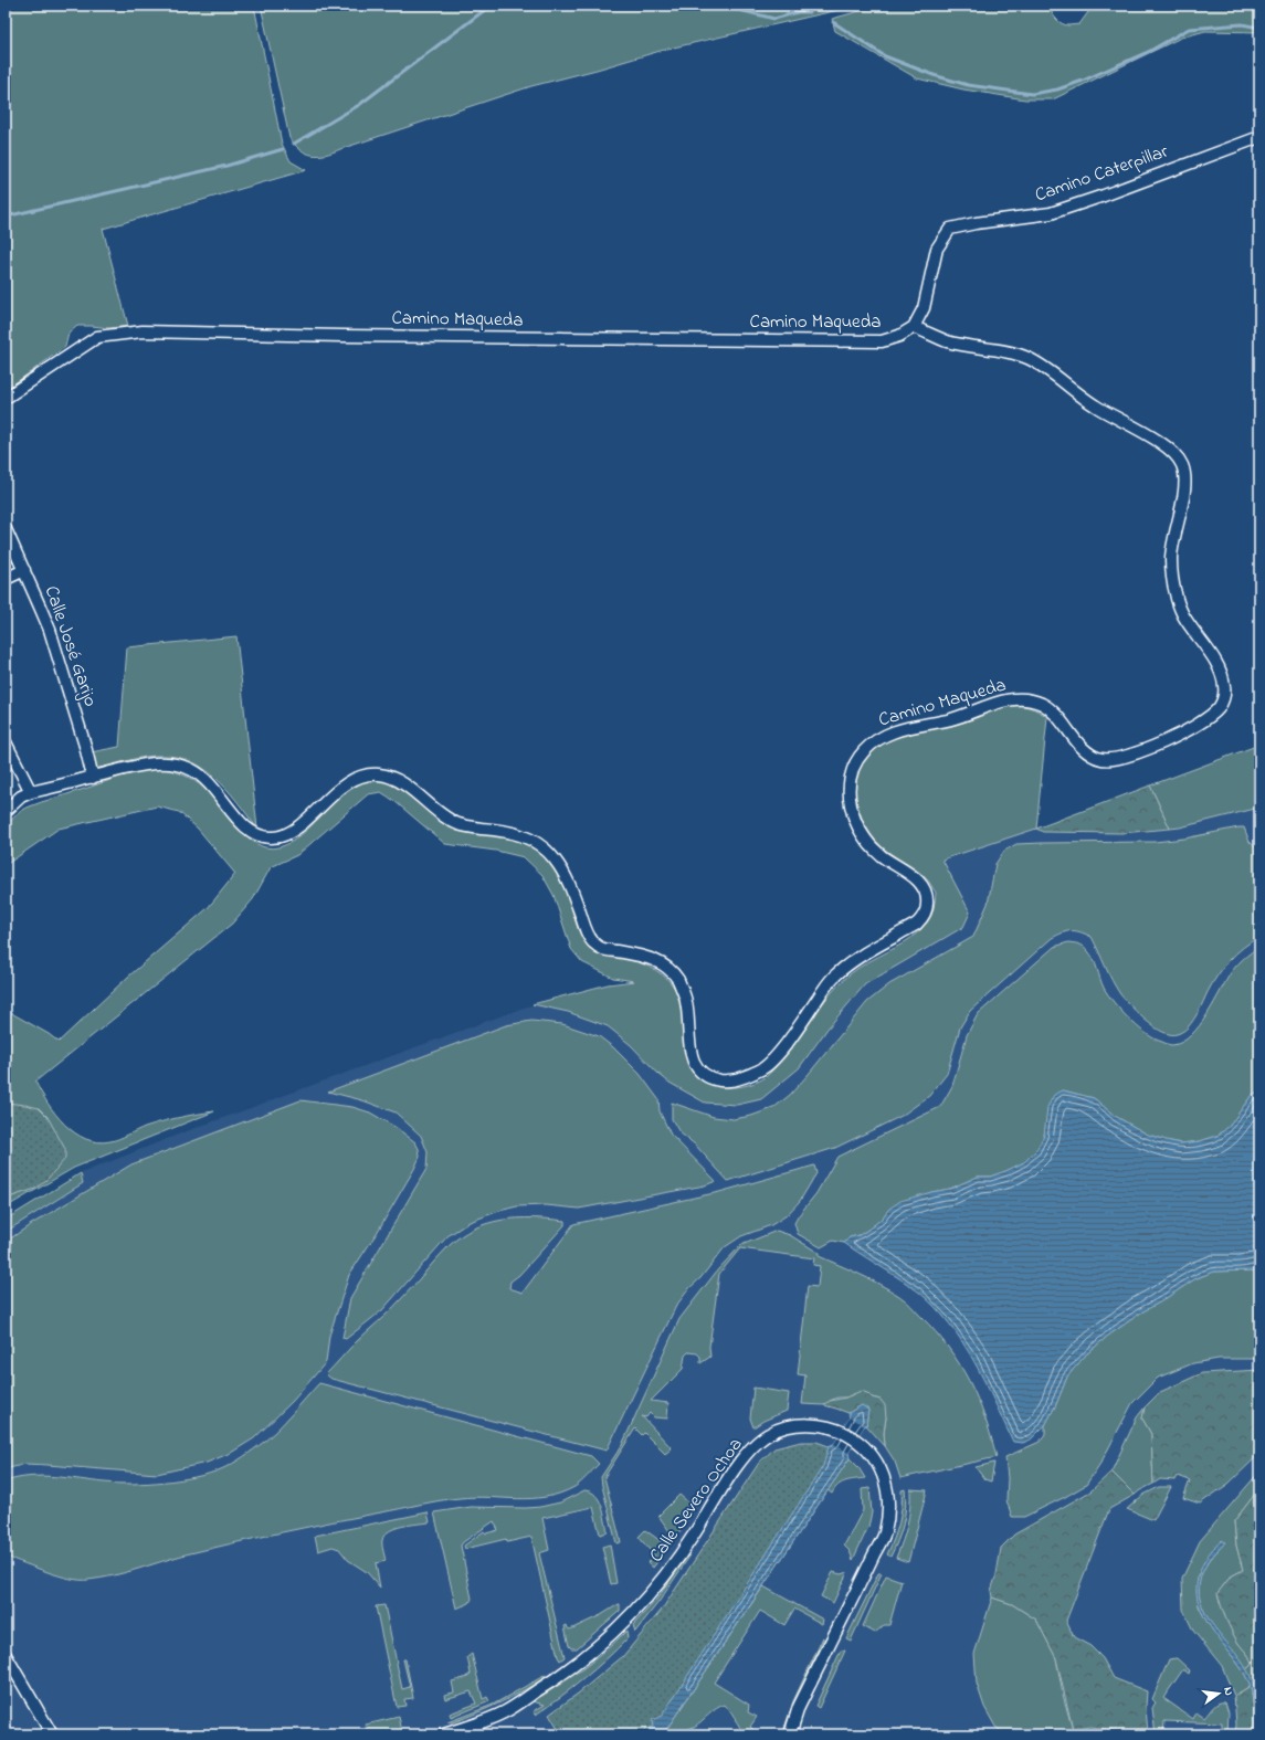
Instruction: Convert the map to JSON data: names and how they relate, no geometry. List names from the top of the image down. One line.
{"streets":{"street":["Camino Caterpillar","Camino Maqueda","Calle José Garijo","Calle Severo Ochoa"]},"crossings":[["Camino Caterpillar","Camino Maqueda"],["Camino Maqueda","Calle José Garijo"]],"north":"right"}
